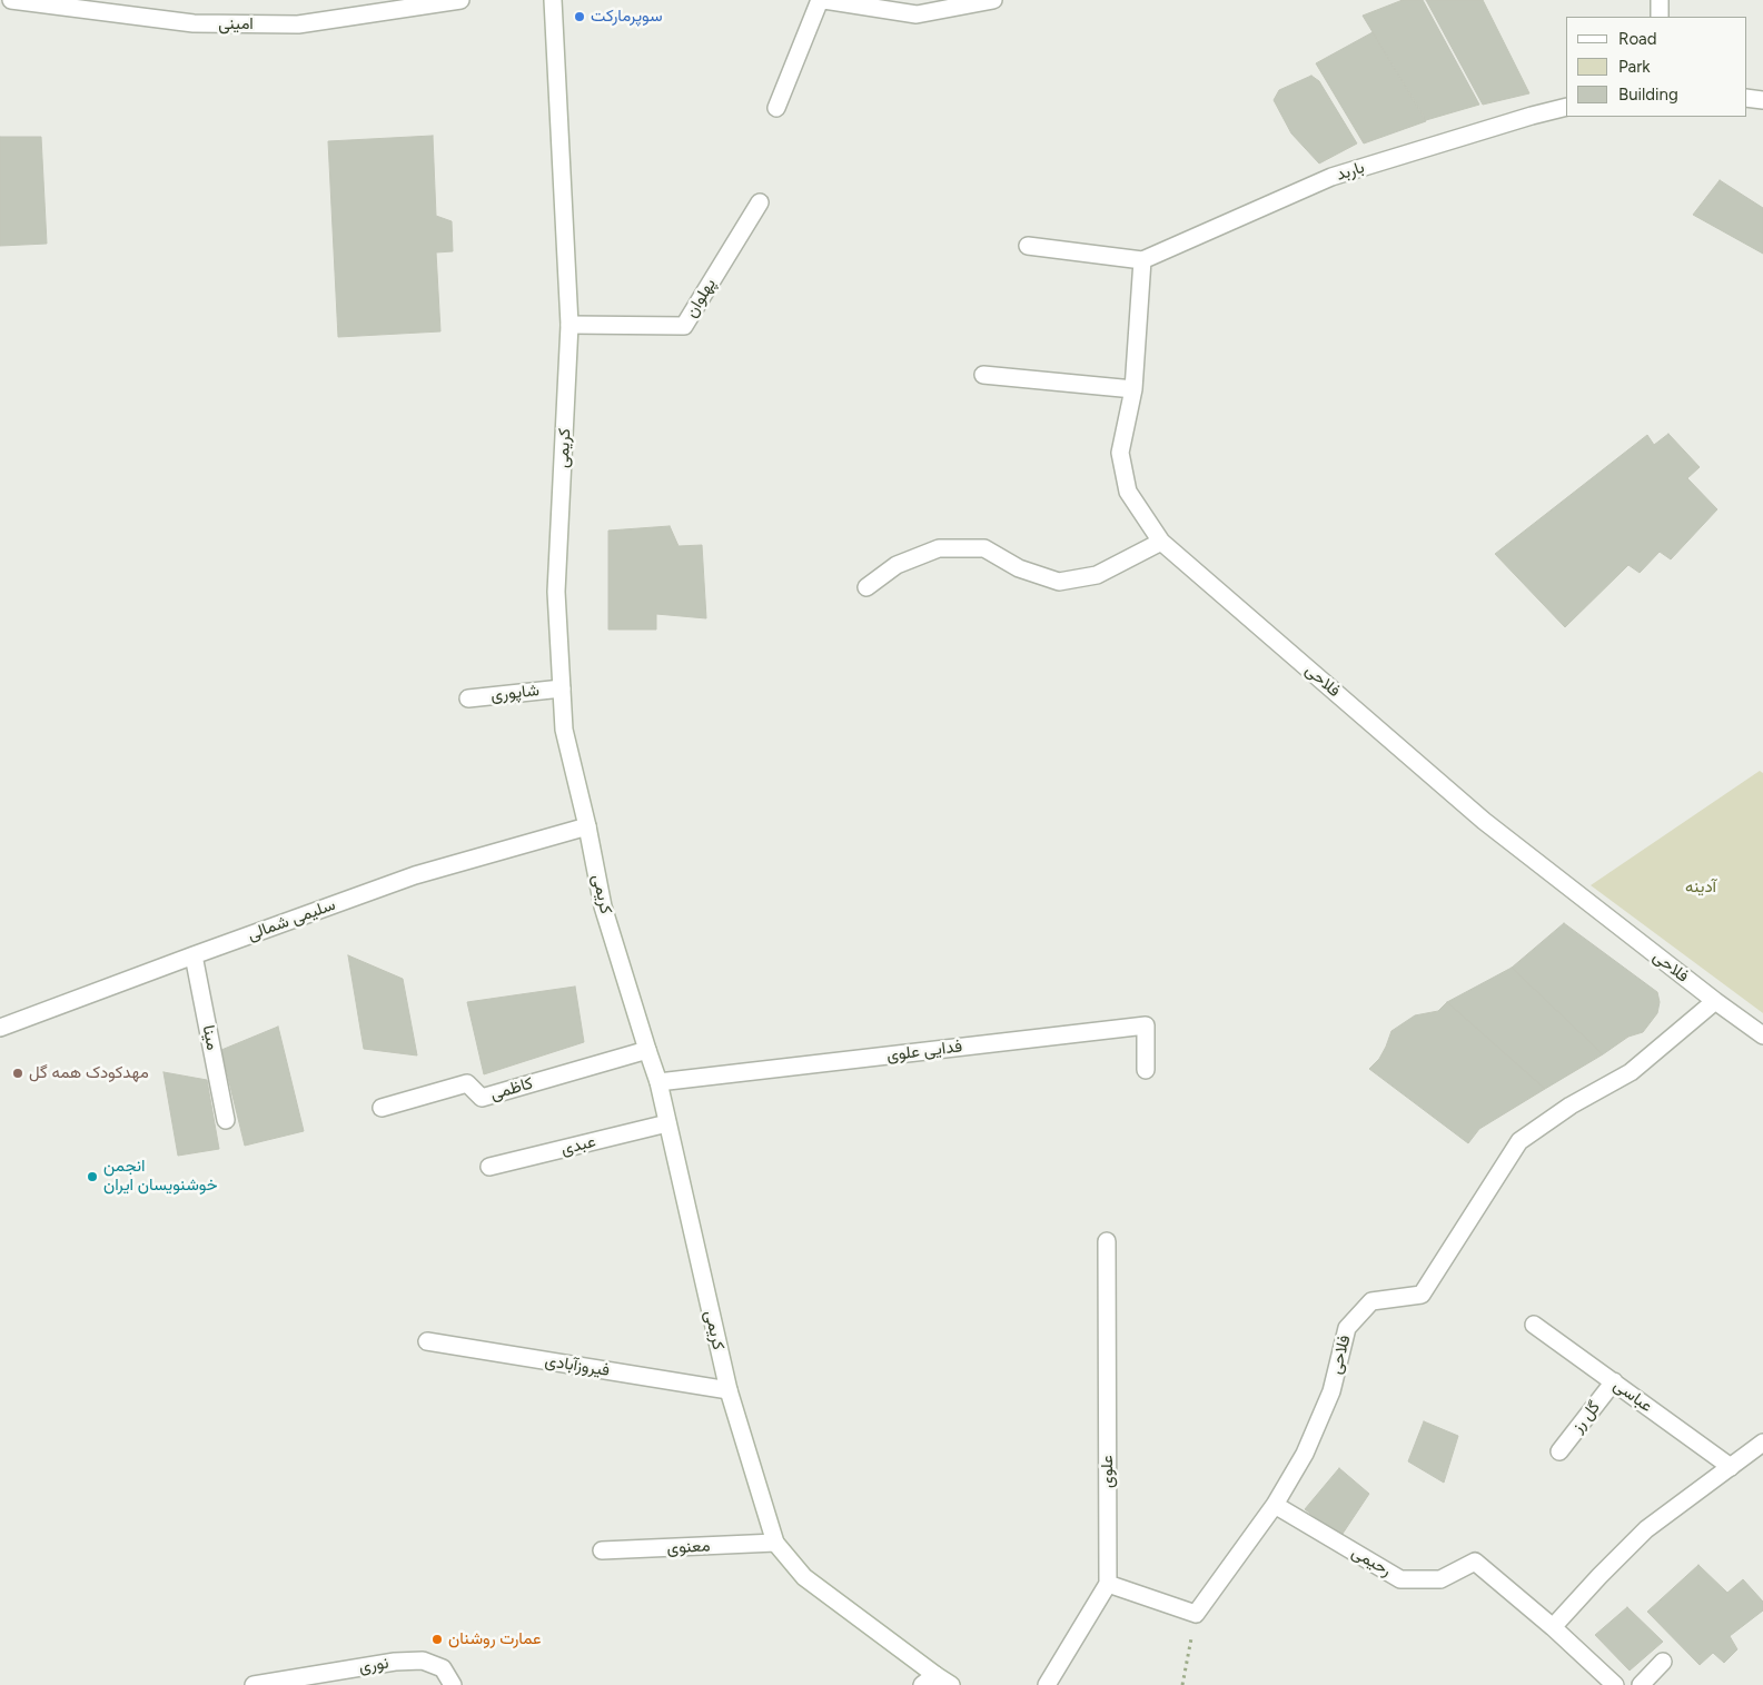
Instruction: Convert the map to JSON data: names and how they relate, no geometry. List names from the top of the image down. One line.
{"streets":{"street":["امینی","باربد","پهلوان","کریمی","فلاحی","شاپوری","سلیمی شمالی","مینا","فدایی علوی","کاظمی","عبدی","فیروزآبادی","عباسی","گل رز","علوی","معنوی","رحیمی","نوری"]},"crossings":[["باربد","فلاحی"],["پهلوان","کریمی"],["کریمی","شاپوری"],["کریمی","سلیمی شمالی"],["کریمی","فدایی علوی"],["کریمی","کاظمی"],["کریمی","عبدی"],["کریمی","فیروزآبادی"],["کریمی","معنوی"],["فلاحی","رحیمی"],["سلیمی شمالی","مینا"],["عباسی","گل رز"]],"parks":["آدینه"],"places":["سوپرمارکت","مهدکودک همه گل","انجمن خوشنویسان ایران","عمارت روشنان"],"legend":["Road","Park","Building"]}
